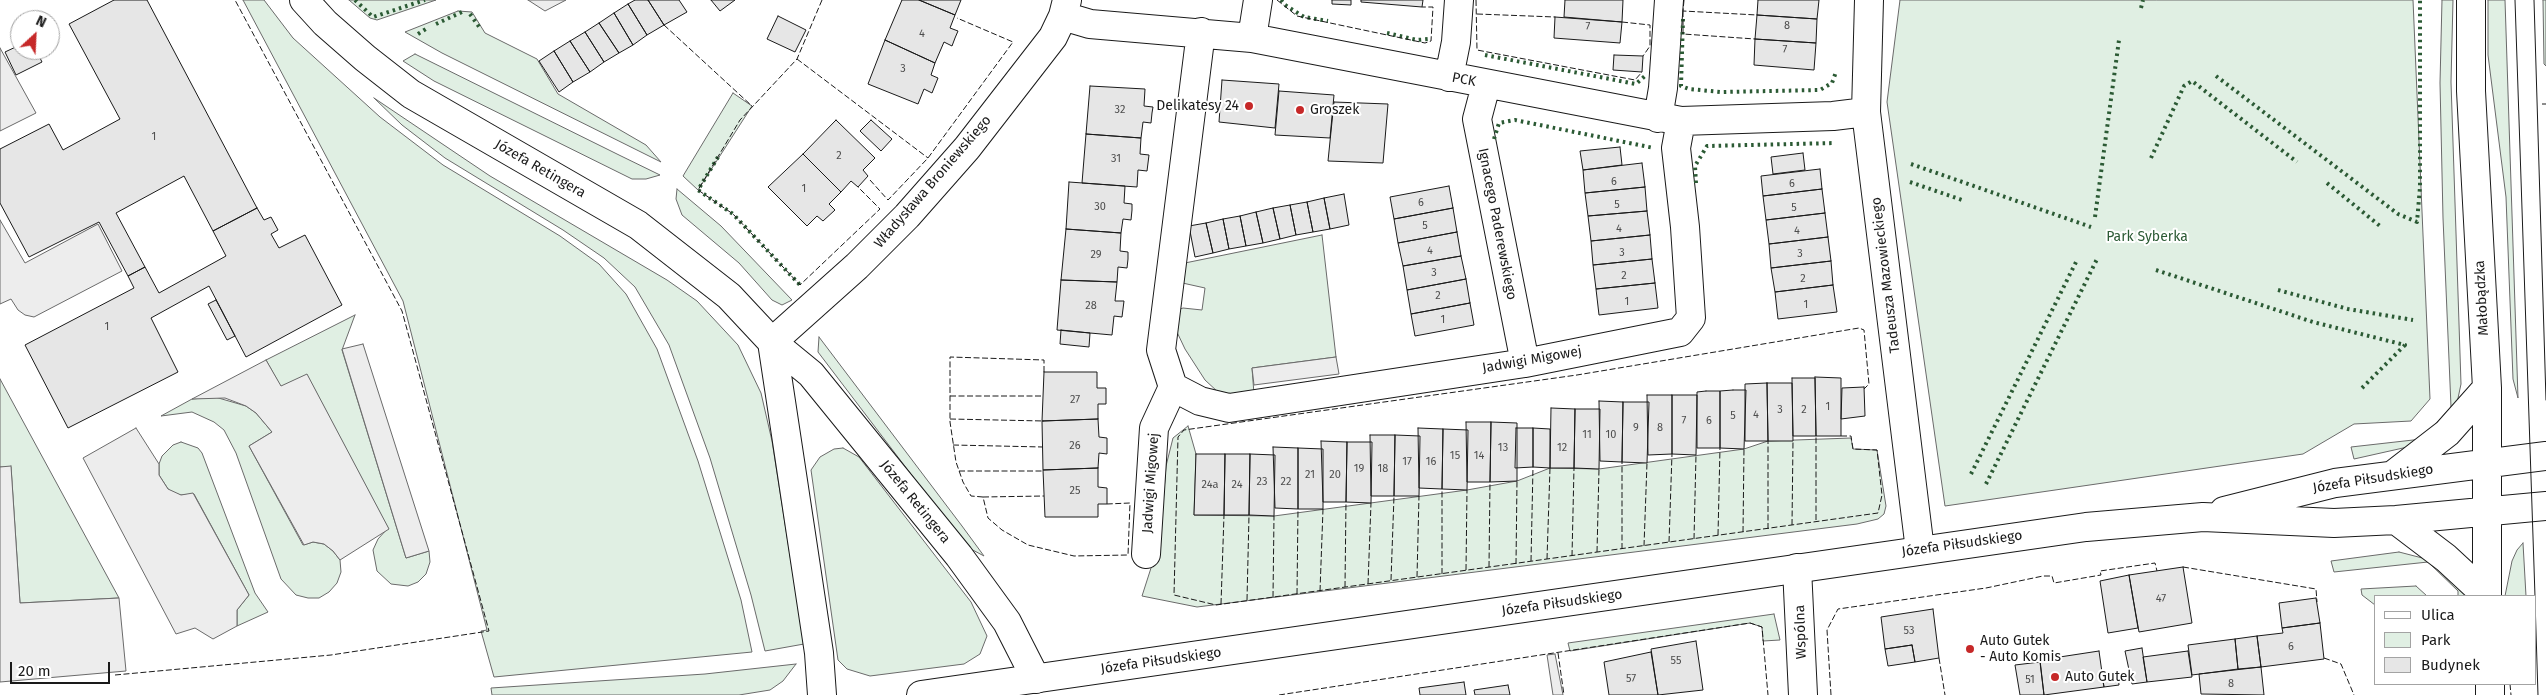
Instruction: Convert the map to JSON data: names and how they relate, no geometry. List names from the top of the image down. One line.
{"streets":{"street":["PCK","Józefa Retingera","Władysława Broniewskiego","Ignacego Paderewskiego","Tadeusza Mazowieckiego","Małobądzka","Jadwigi Migowej","Józefa Piłsudskiego","Wspólna"]},"crossings":[["PCK","Władysława Broniewskiego"],["PCK","Ignacego Paderewskiego"],["PCK","Tadeusza Mazowieckiego"],["PCK","Jadwigi Migowej"],["Józefa Retingera","Władysława Broniewskiego"],["Józefa Retingera","Józefa Piłsudskiego"],["Ignacego Paderewskiego","Jadwigi Migowej"],["Tadeusza Mazowieckiego","Józefa Piłsudskiego"],["Małobądzka","Józefa Piłsudskiego"],["Józefa Piłsudskiego","Wspólna"]],"parks":["Park Syberka"],"places":["Delikatesy 24","Groszek","Auto Gutek - Auto Komis","Auto Gutek"],"house_numbers":["8","7","4","7","3","32","1","2","31","6","6","1","6","5","30","5","5","4","4","4","3","3","29","3","2","2","2","1","1","28","1","1","27","1","3","2","4","5","7","6","9","8","11","10","26","13","12","15","14","17","16","19","18","21","20","23","22","24a","24","25","47","53","6","55","57","51","8"],"legend":["Ulica","Park","Budynek"],"scale_bar":"20 m","north":"top right"}
